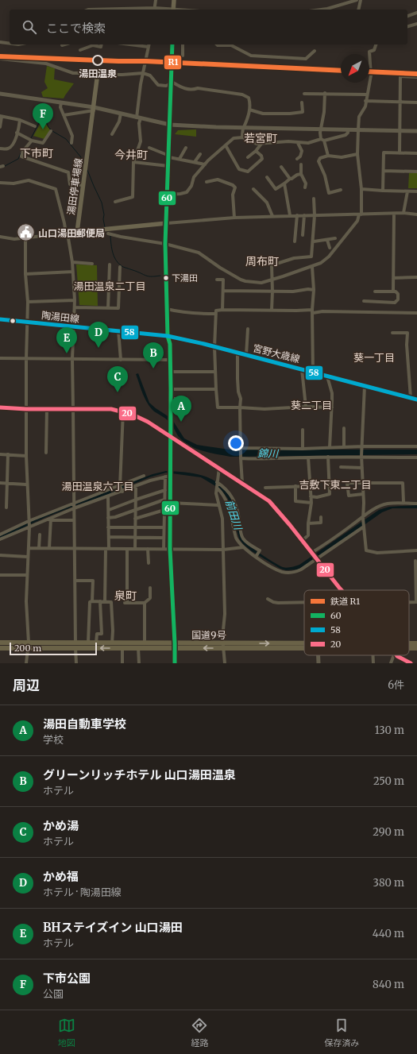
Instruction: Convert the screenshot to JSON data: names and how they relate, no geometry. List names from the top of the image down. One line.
{"streets":{"highway":["国道9号"],"main road":["湯田停車場線","陶湯田線","宮野大歳線"]},"crossings":[["陶湯田線","宮野大歳線"]],"districts":["若宮町","下市町","今井町","周布町","湯田温泉二丁目","葵一丁目","葵二丁目","吉敷下東二丁目","湯田温泉六丁目","泉町"],"water":["錦川","前田川"],"places":{"other":["湯田温泉","下湯田"],"public building":["山口湯田郵便局"]},"lines":["transit line 60","rail line R1","transit line 58","transit line 20"],"legend":["鉄道 R1","60","58","20"],"scale_bar":"200 m","north":"bottom left","page":{"search":"ここで検索","pins":["F","D","E","B","C","A"],"scale":"200 m","heading":["周辺","6件"],"list":[{"mark":"A","name":"湯田自動車学校","note":"学校","value":"130 m"},{"mark":"B","name":"グリーンリッチホテル 山口湯田温泉","note":"ホテル","value":"250 m"},{"mark":"C","name":"かめ湯","note":"ホテル","value":"290 m"},{"mark":"D","name":"かめ福","note":"ホテル · 陶湯田線","value":"380 m"},{"mark":"E","name":"BHステイズイン 山口湯田","note":"ホテル","value":"440 m"},{"mark":"F","name":"下市公園","note":"公園","value":"840 m"}],"nav":["地図","経路","保存済み"]}}
